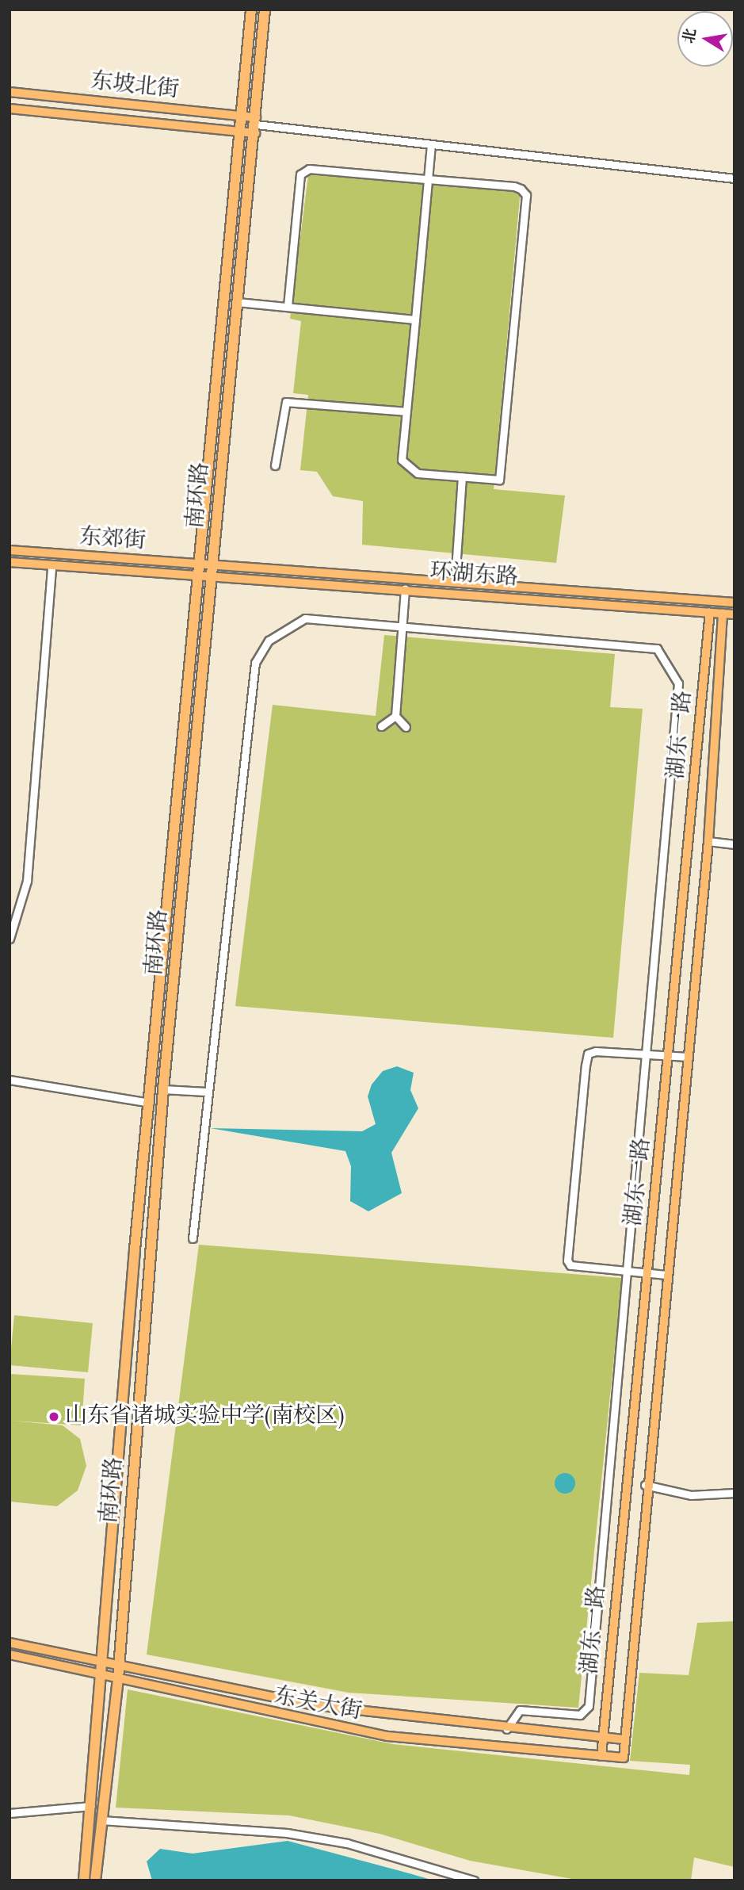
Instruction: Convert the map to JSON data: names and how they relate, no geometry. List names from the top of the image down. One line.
{"streets":{"highway":["南环路"],"main road":["东坡北街","东郊街","环湖东路","湖东一路","东关大街"]},"crossings":[["东坡北街","南环路"],["南环路","东郊街"],["南环路","环湖东路"],["南环路","东关大街"],["东郊街","环湖东路"],["环湖东路","湖东一路"],["湖东一路","东关大街"]],"places":["山东省诸城实验中学(南校区)"],"north":"left"}
